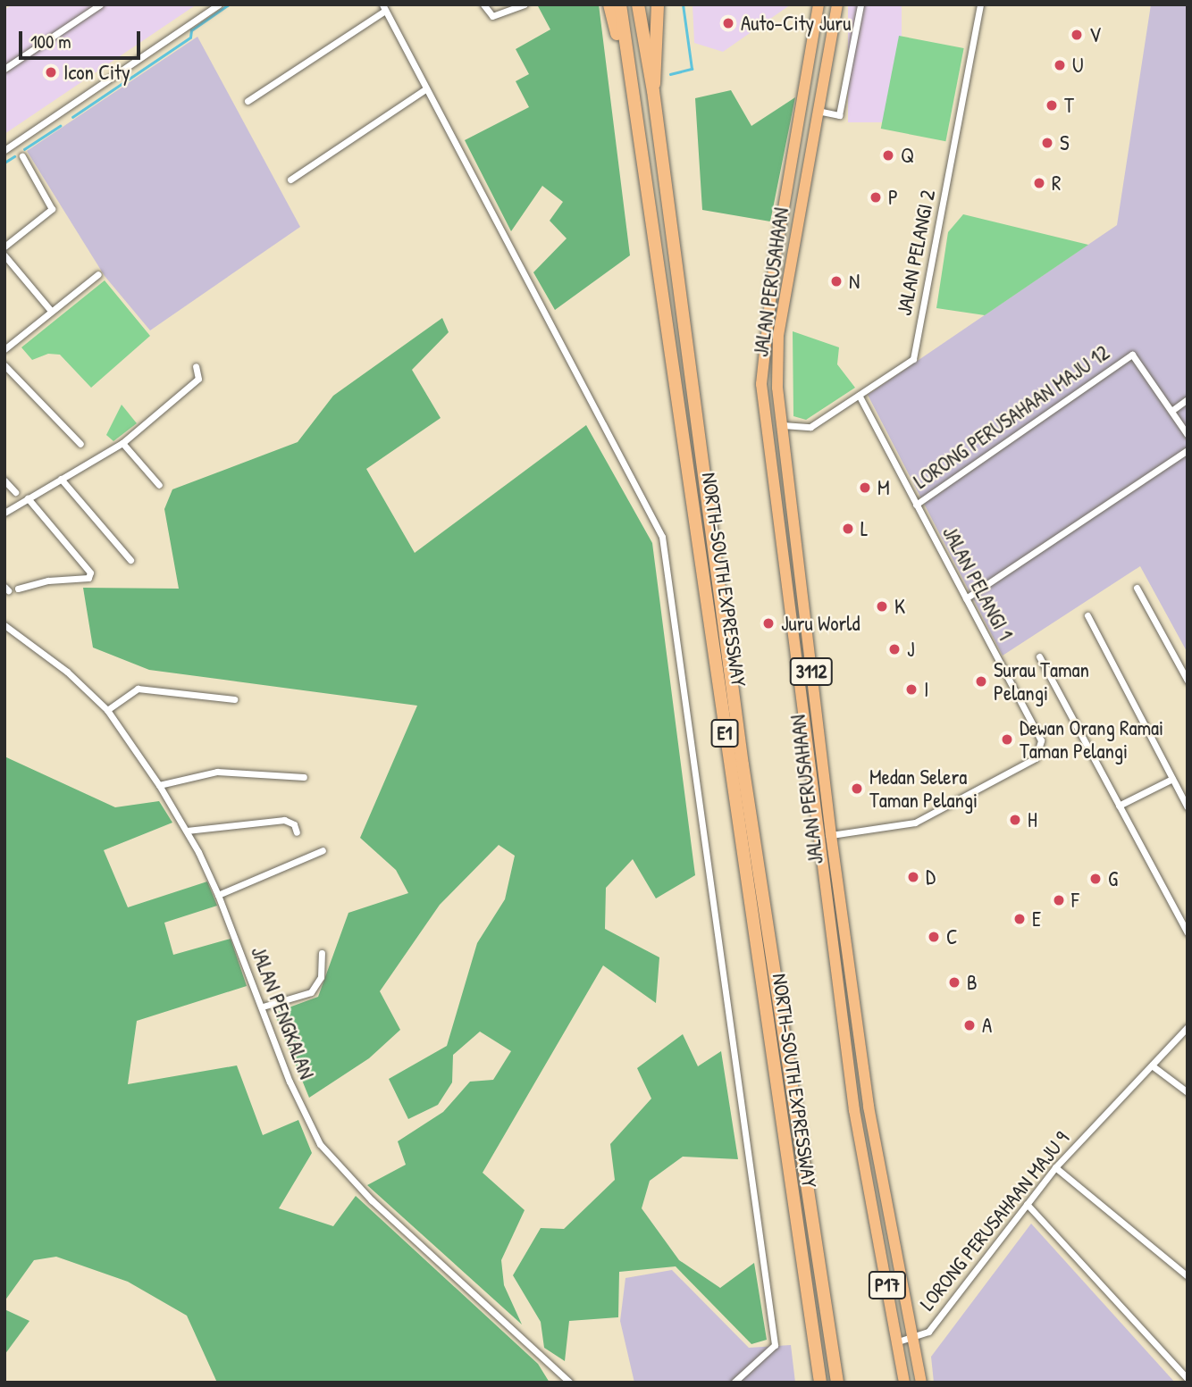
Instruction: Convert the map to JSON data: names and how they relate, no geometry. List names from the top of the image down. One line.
{"streets":{"highway":["NORTH–SOUTH EXPRESSWAY","E1"],"main road":["JALAN PERUSAHAAN","3112","P17"],"street":["JALAN PELANGI 2","LORONG PERUSAHAAN MAJU 12","JALAN PELANGI 1","JALAN PENGKALAN","LORONG PERUSAHAAN MAJU 9"]},"crossings":[["JALAN PELANGI 2","JALAN PERUSAHAAN"],["JALAN PELANGI 2","JALAN PELANGI 1"],["JALAN PERUSAHAAN","JALAN PELANGI 1"],["JALAN PERUSAHAAN","LORONG PERUSAHAAN MAJU 9"],["LORONG PERUSAHAAN MAJU 12","JALAN PELANGI 1"]],"places":["Auto-City Juru","V","U","Icon City","T","S","Q","R","P","N","M","L","K","Juru World","J","Surau Taman Pelangi","I","Dewan Orang Ramai Taman Pelangi","Medan Selera Taman Pelangi","H","D","G","F","E","C","B","A"],"scale_bar":"100 m"}
